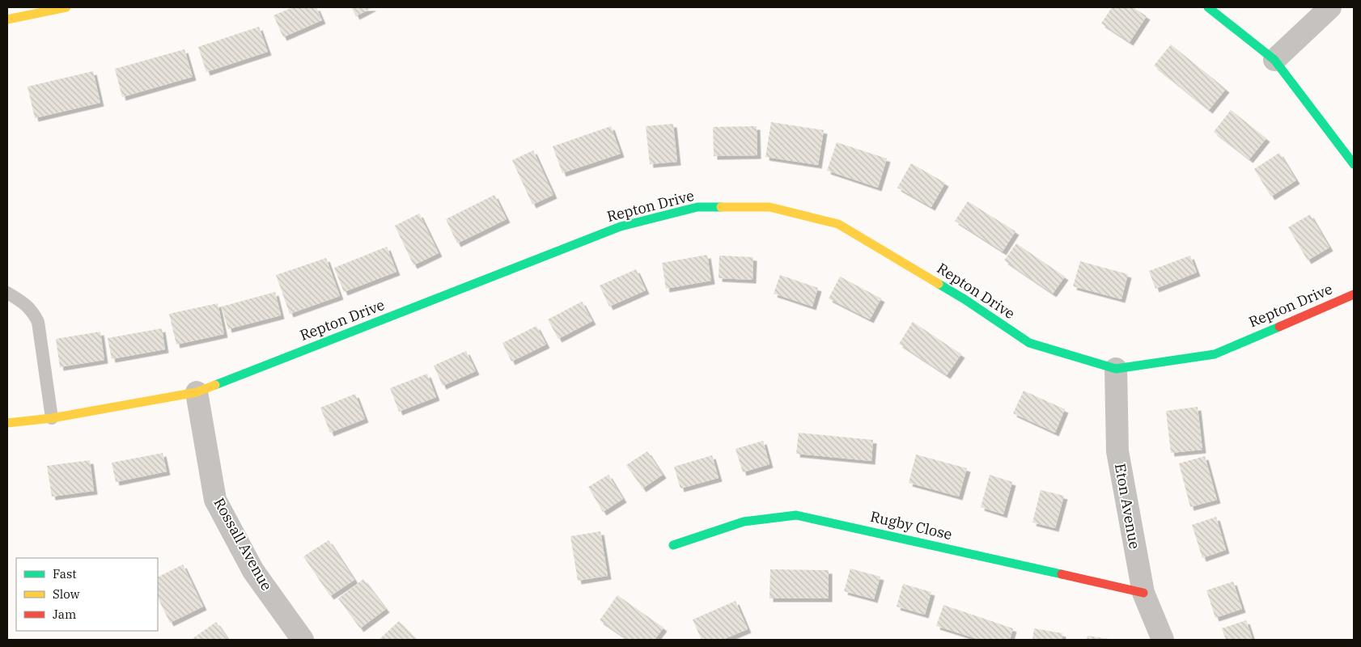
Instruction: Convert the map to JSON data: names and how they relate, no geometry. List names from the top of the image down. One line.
{"streets":{"street":["Repton Drive","Eton Avenue","Rugby Close","Rossall Avenue"]},"crossings":[["Repton Drive","Eton Avenue"],["Repton Drive","Rossall Avenue"],["Eton Avenue","Rugby Close"]],"legend":["Fast","Slow","Jam"]}
